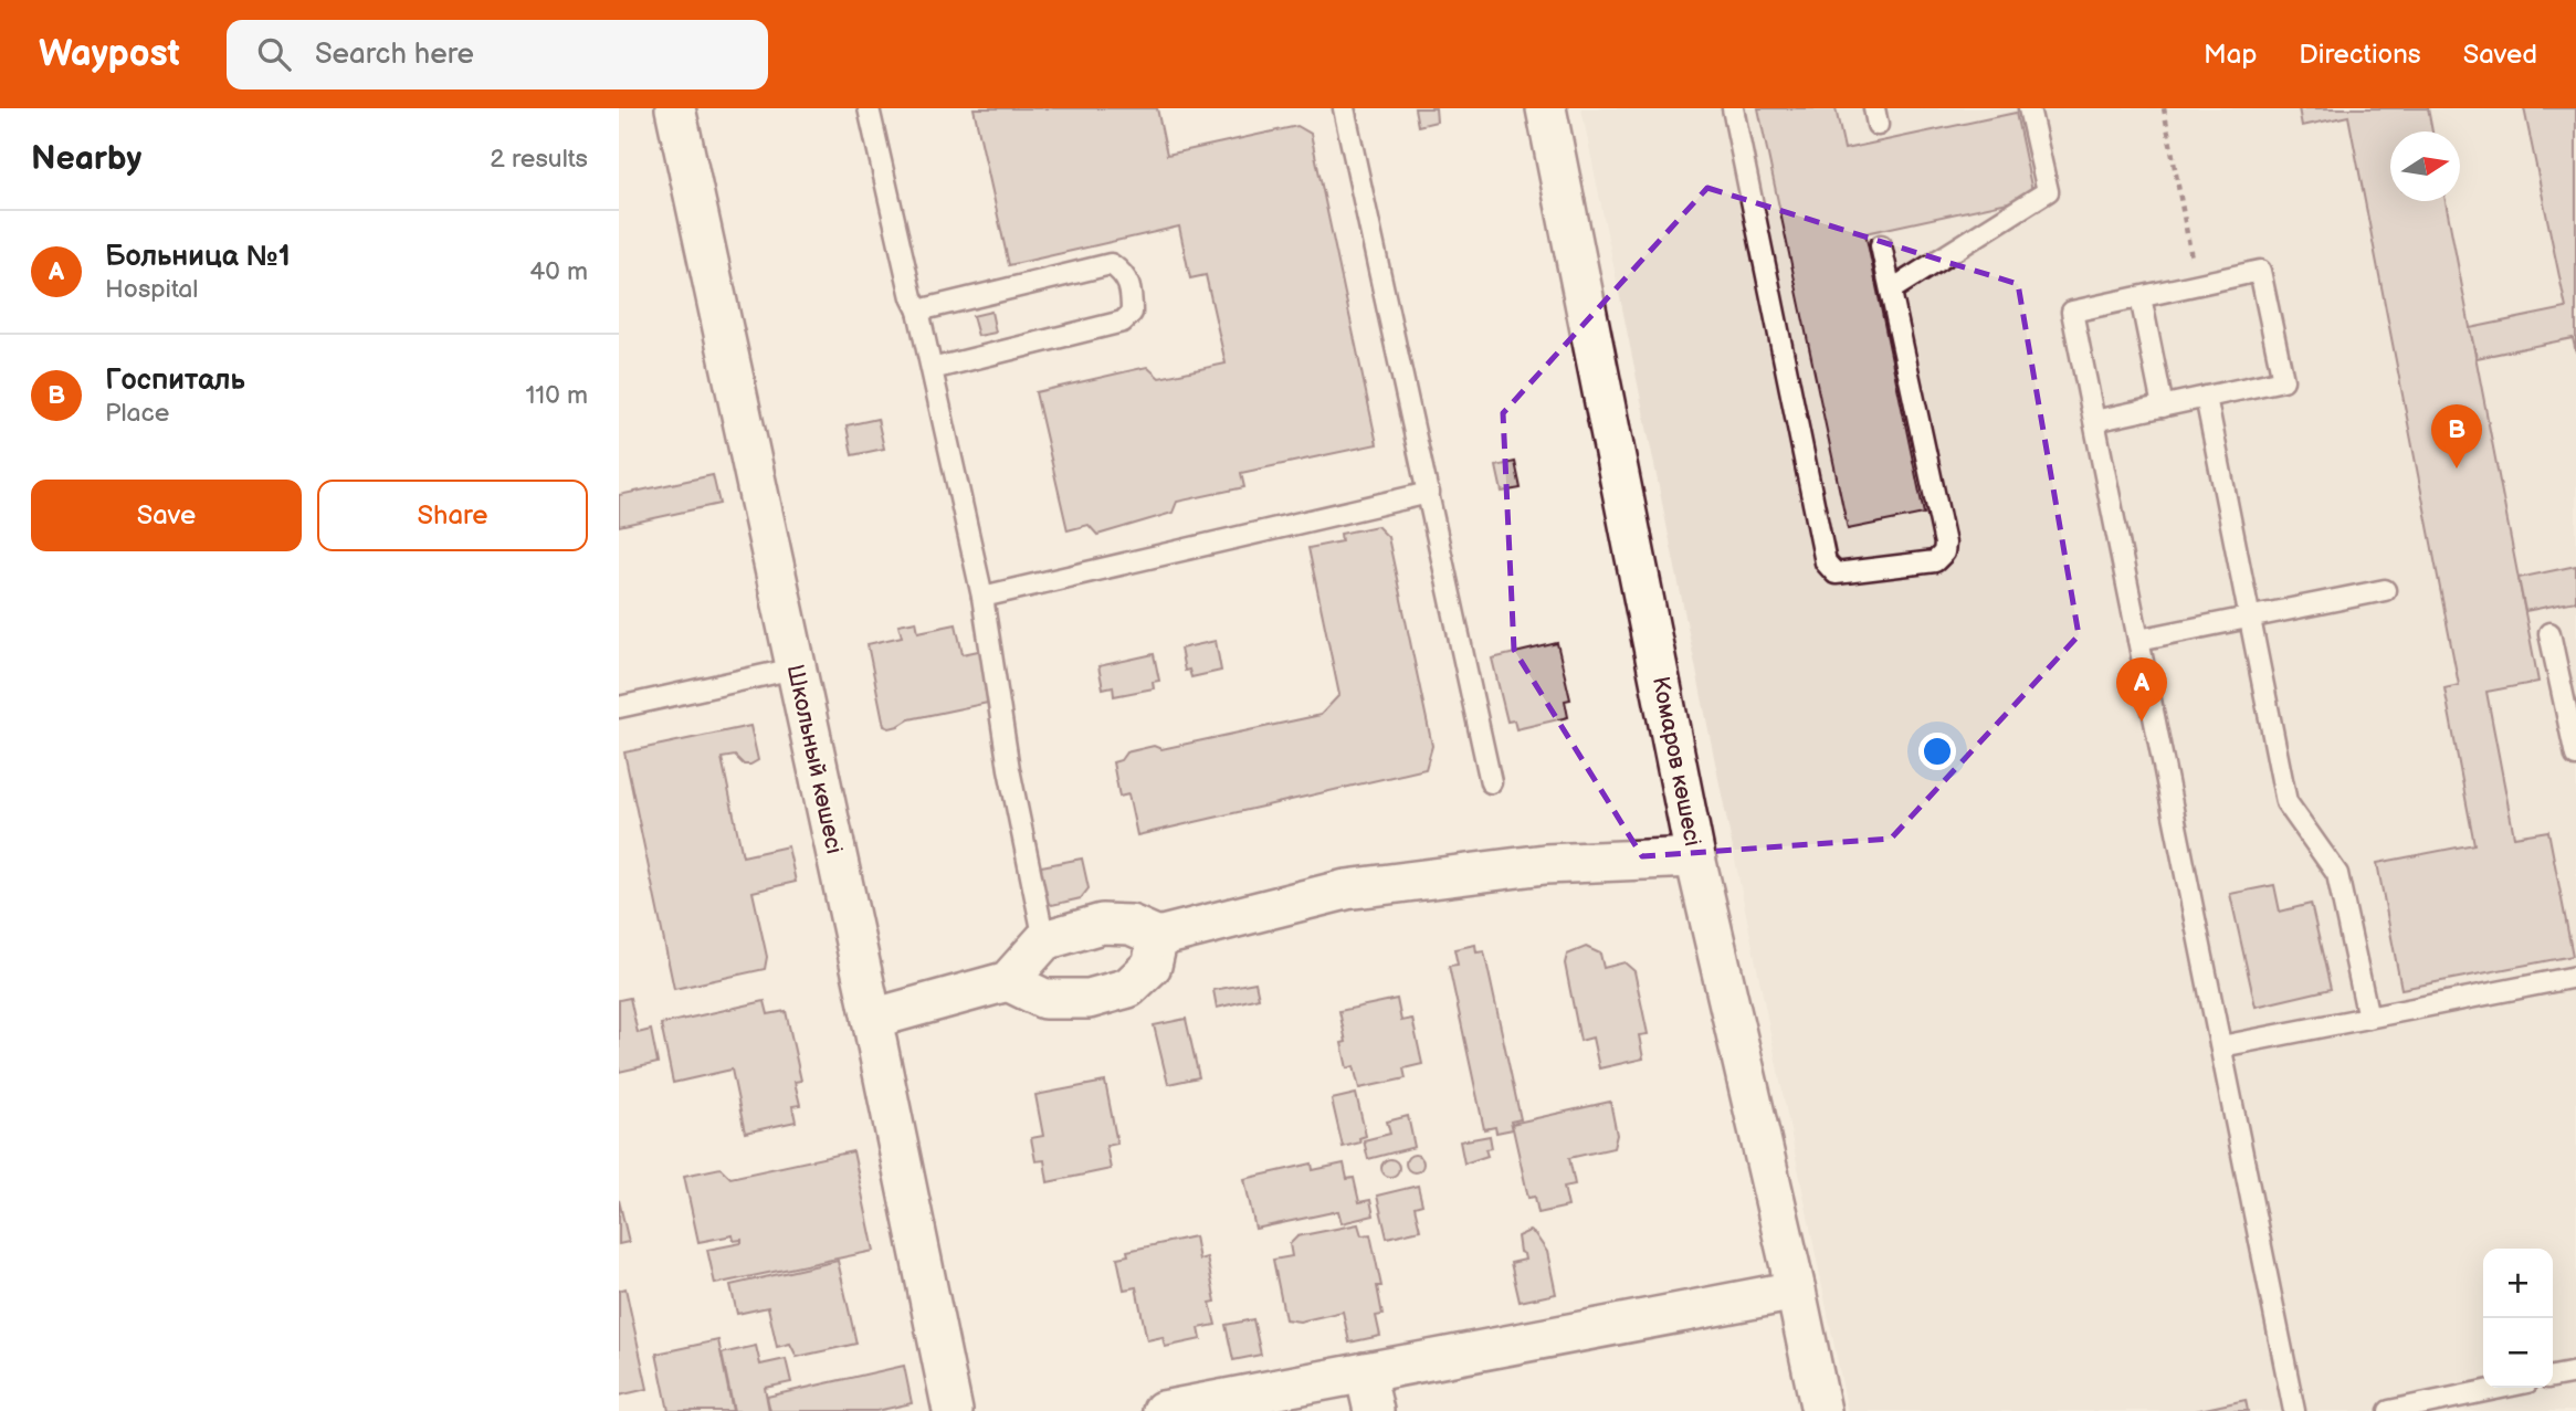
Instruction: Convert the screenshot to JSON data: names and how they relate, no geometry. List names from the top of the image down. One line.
{"streets":{"street":["Школьный көшесі","Комаров көшесі"]},"north":"right","page":{"header":"Waypost","search":"Search here","nav":["Map","Directions","Saved"],"heading":["Nearby","2 results"],"list":[{"mark":"A","name":"Больница №1","note":"Hospital","value":"40 m"},{"mark":"B","name":"Госпиталь","note":"Place","value":"110 m"}],"pins":["B","A"],"buttons":["Save","Share"],"map_buttons":["+","−"]}}
